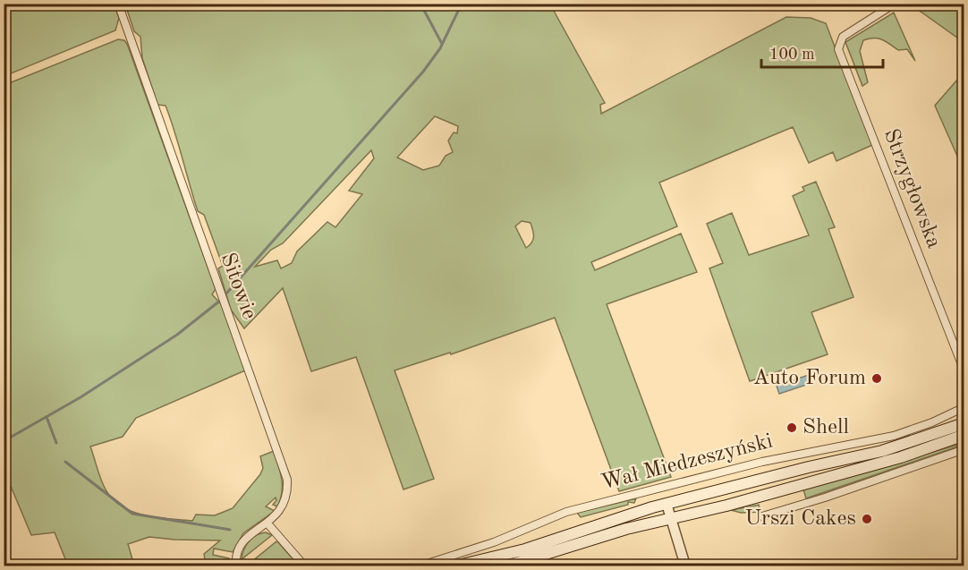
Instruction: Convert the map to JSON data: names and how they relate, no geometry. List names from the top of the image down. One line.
{"streets":{"main road":["Wał Miedzeszyński"],"street":["Strzygłowska","Sitowie"]},"places":["Auto Forum","Shell","Urszi Cakes"],"scale_bar":"100 m"}
